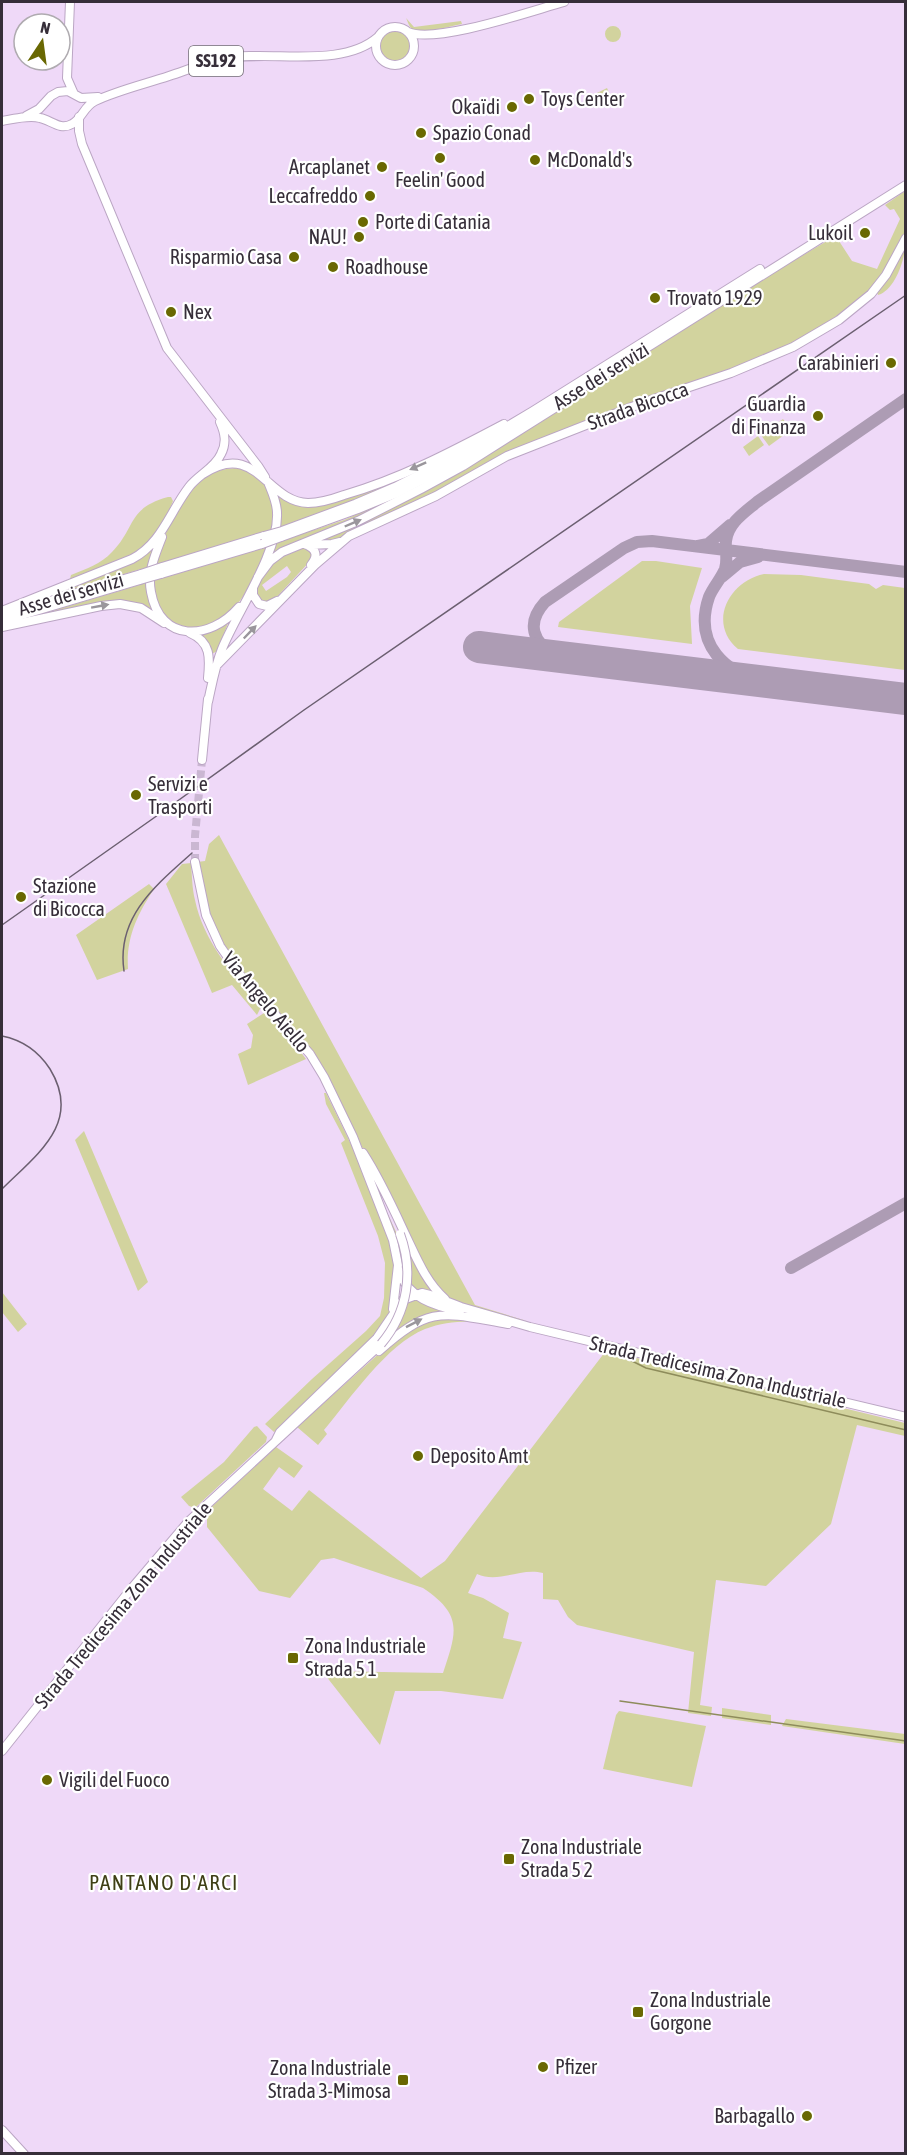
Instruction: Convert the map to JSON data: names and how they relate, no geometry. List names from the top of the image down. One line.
{"streets":{"main road":["SS192","Asse dei servizi","Strada Bicocca","Via Angelo Aiello","Strada Tredicesima Zona Industriale"]},"districts":["PANTANO D'ARCI"],"places":{"other":["Toys Center","Okaïdi","Spazio Conad","Feelin' Good","McDonald's","Arcaplanet","Leccafreddo","Porte di Catania","Lukoil","NAU!","Risparmio Casa","Roadhouse","Trovato 1929","Nex","Carabinieri","Guardia di Finanza","Servizi e Trasporti","Stazione di Bicocca","Deposito Amt","Vigili del Fuoco","Pfizer","Barbagallo"],"transit":["Zona Industriale Strada 5 1","Zona Industriale Strada 5 2","Zona Industriale Gorgone","Zona Industriale Strada 3-Mimosa"]},"north":"top"}
